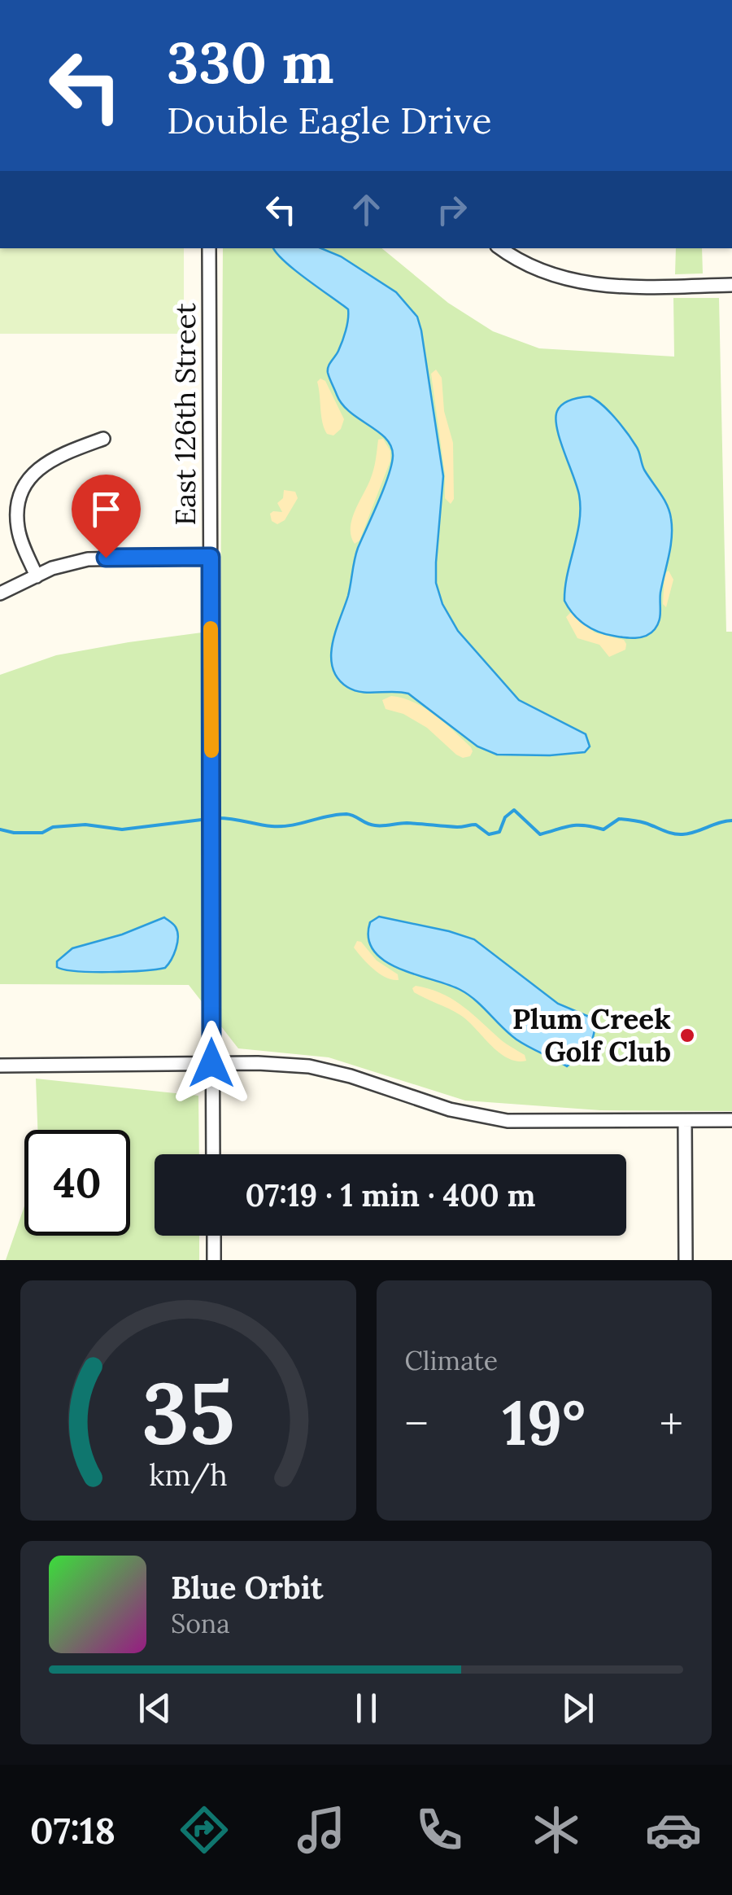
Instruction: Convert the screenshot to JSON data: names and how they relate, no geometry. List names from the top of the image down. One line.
{"streets":{"street":["East 126th Street"]},"places":["Plum Creek Golf Club"],"page":{"turn":["330 m","Double Eagle Drive"],"limit":"40","trip":"07:19 · 1 min · 400 m","tile":"Climate","heat":["−","19°","+"],"song":["Blue Orbit","Sona"],"tabs":"07:18","gauge":["35","km/h"]}}
